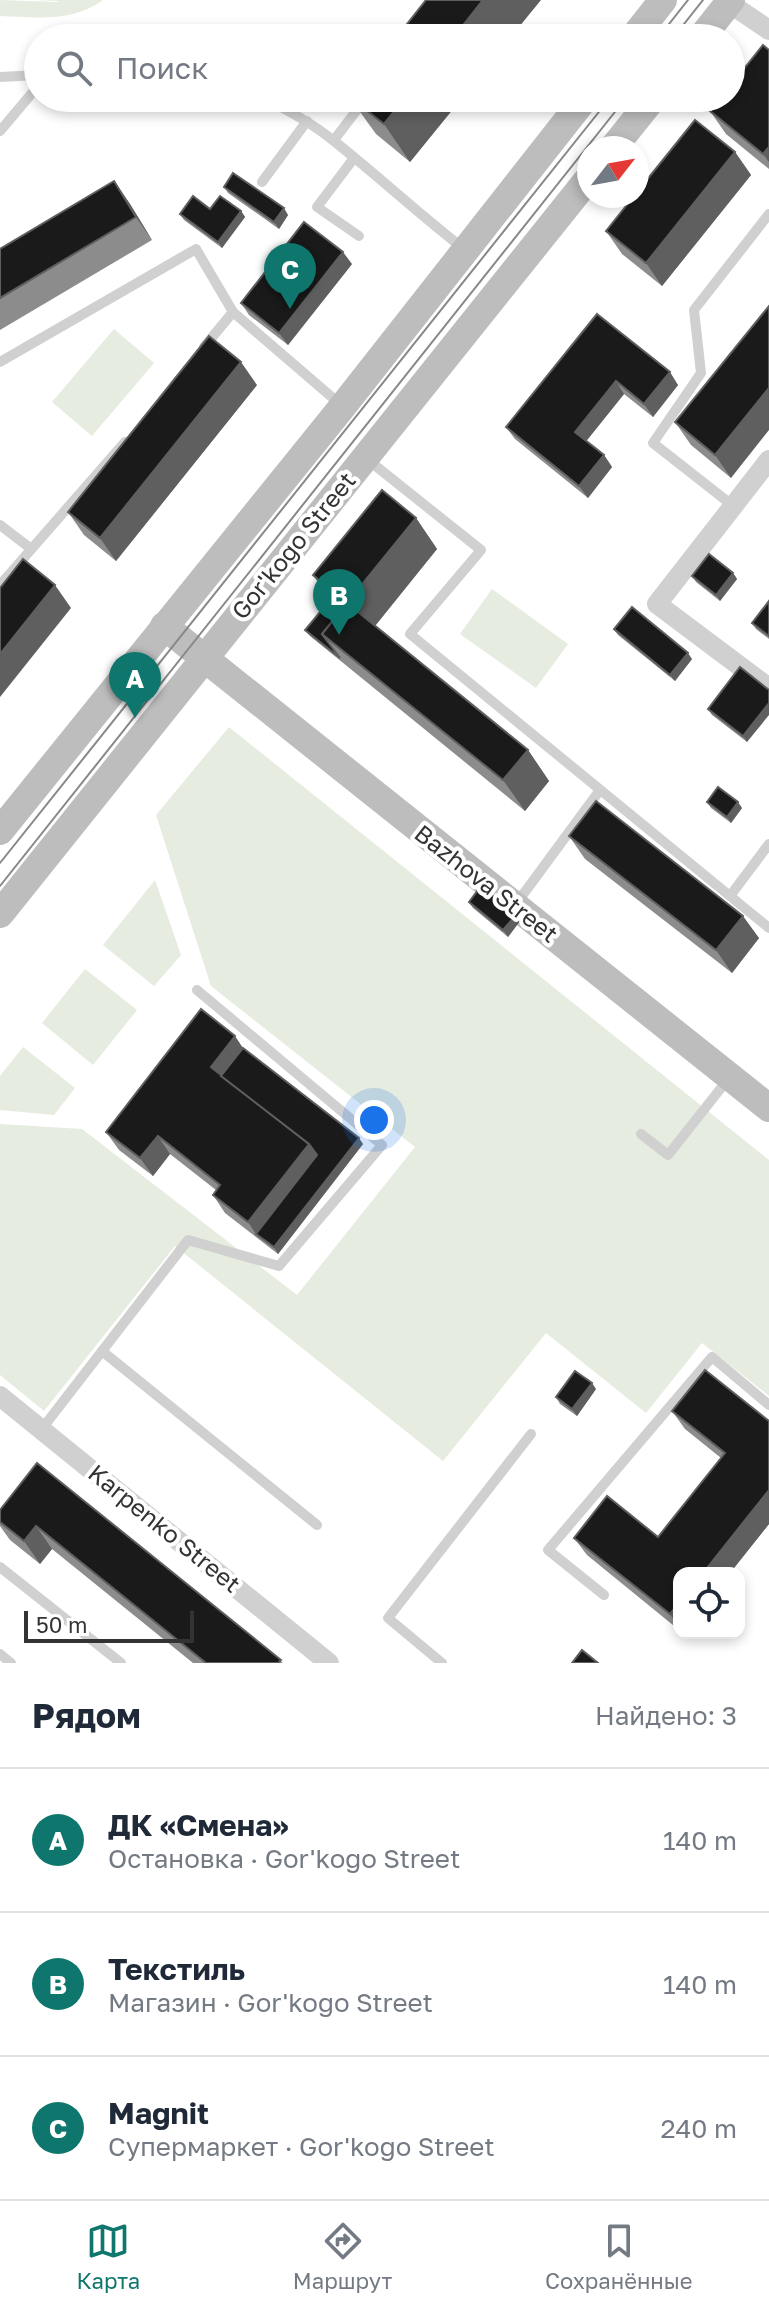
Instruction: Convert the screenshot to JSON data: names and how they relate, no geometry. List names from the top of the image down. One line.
{"streets":{"main road":["Gor'kogo Street","Bazhova Street"],"street":["Karpenko Street"]},"crossings":[["Gor'kogo Street","Bazhova Street"]],"scale_bar":"50 m","north":"top right","page":{"search":"Поиск","pins":["C","B","A"],"scale":"50 m","heading":["Рядом","Найдено: 3"],"list":[{"mark":"A","name":"ДК «Смена»","note":"Остановка · Gor'kogo Street","value":"140 m"},{"mark":"B","name":"Текстиль","note":"Магазин · Gor'kogo Street","value":"140 m"},{"mark":"C","name":"Magnit","note":"Супермаркет · Gor'kogo Street","value":"240 m"}],"nav":["Карта","Маршрут","Сохранённые"]}}
